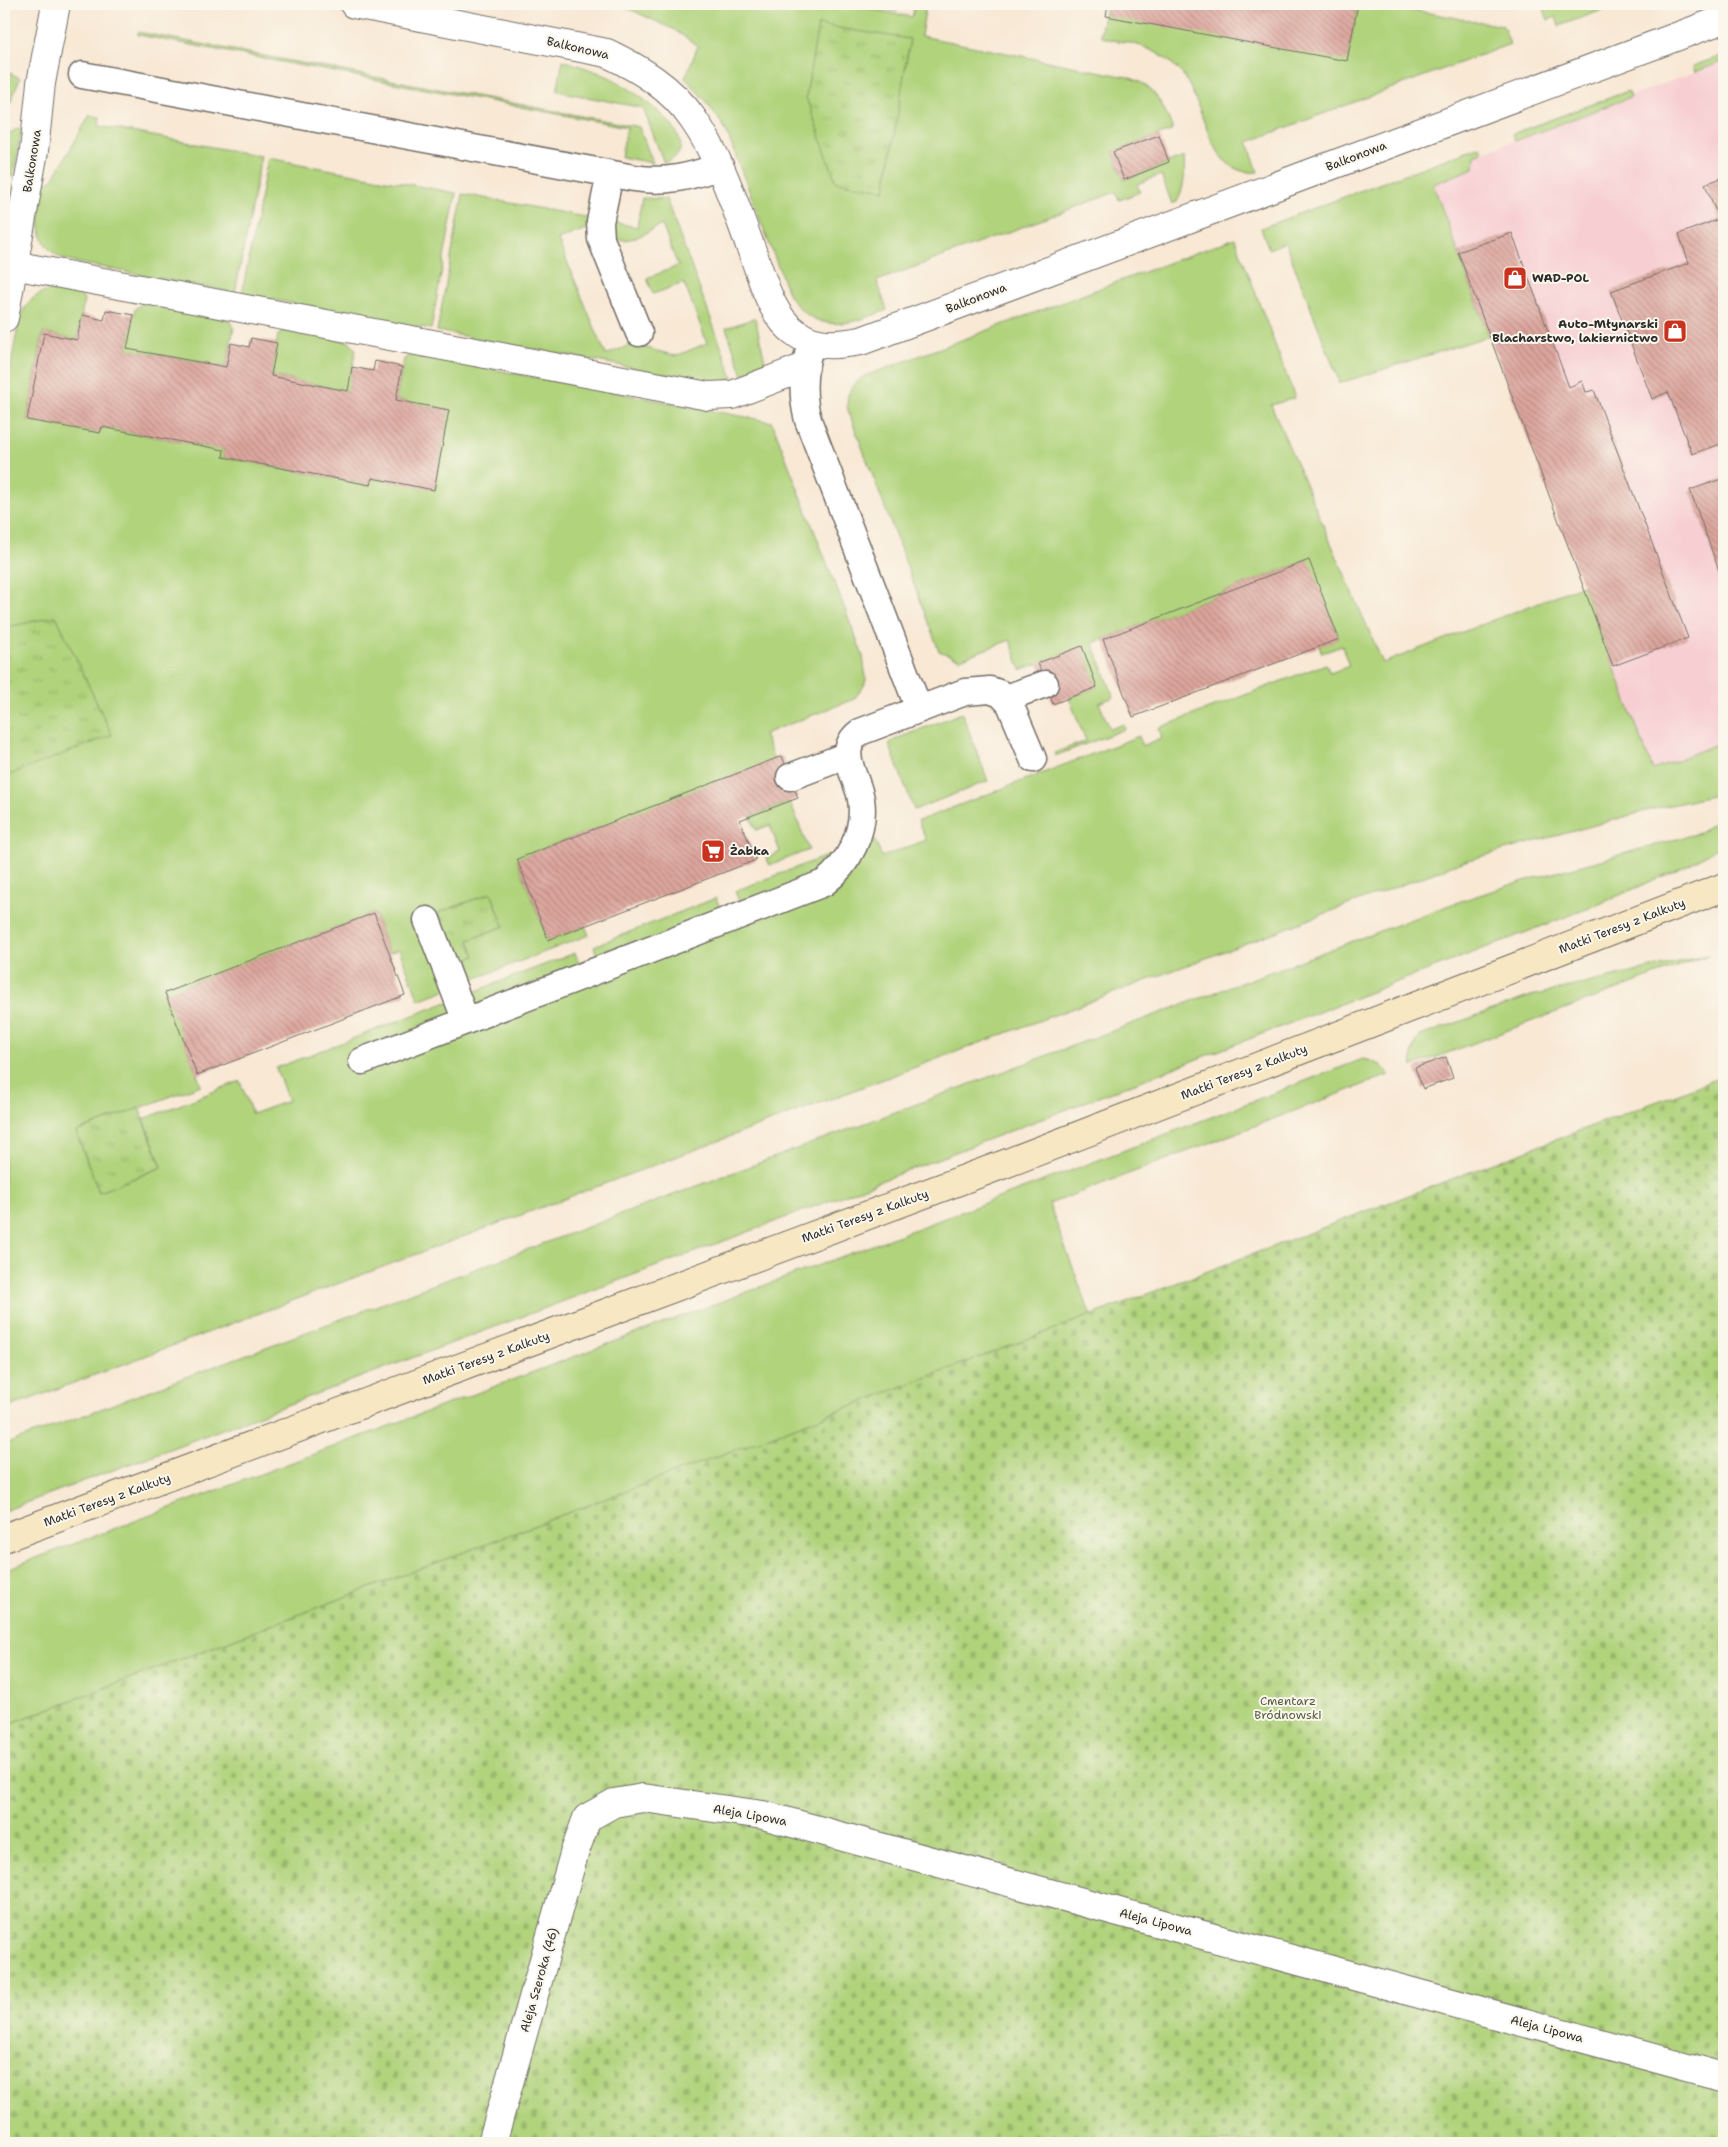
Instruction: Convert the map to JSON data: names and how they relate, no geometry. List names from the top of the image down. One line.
{"streets":{"street":["Balkonowa","Matki Teresy z Kalkuty","Aleja Lipowa","Aleja Szeroka (46)"]},"crossings":[["Aleja Lipowa","Aleja Szeroka (46)"]],"parks":["Cmentarz Bródnowski"],"places":{"shop":["WAD-POL","Auto-Młynarski Blacharstwo, lakiernictwo"],"supermarket":["Żabka"]}}
